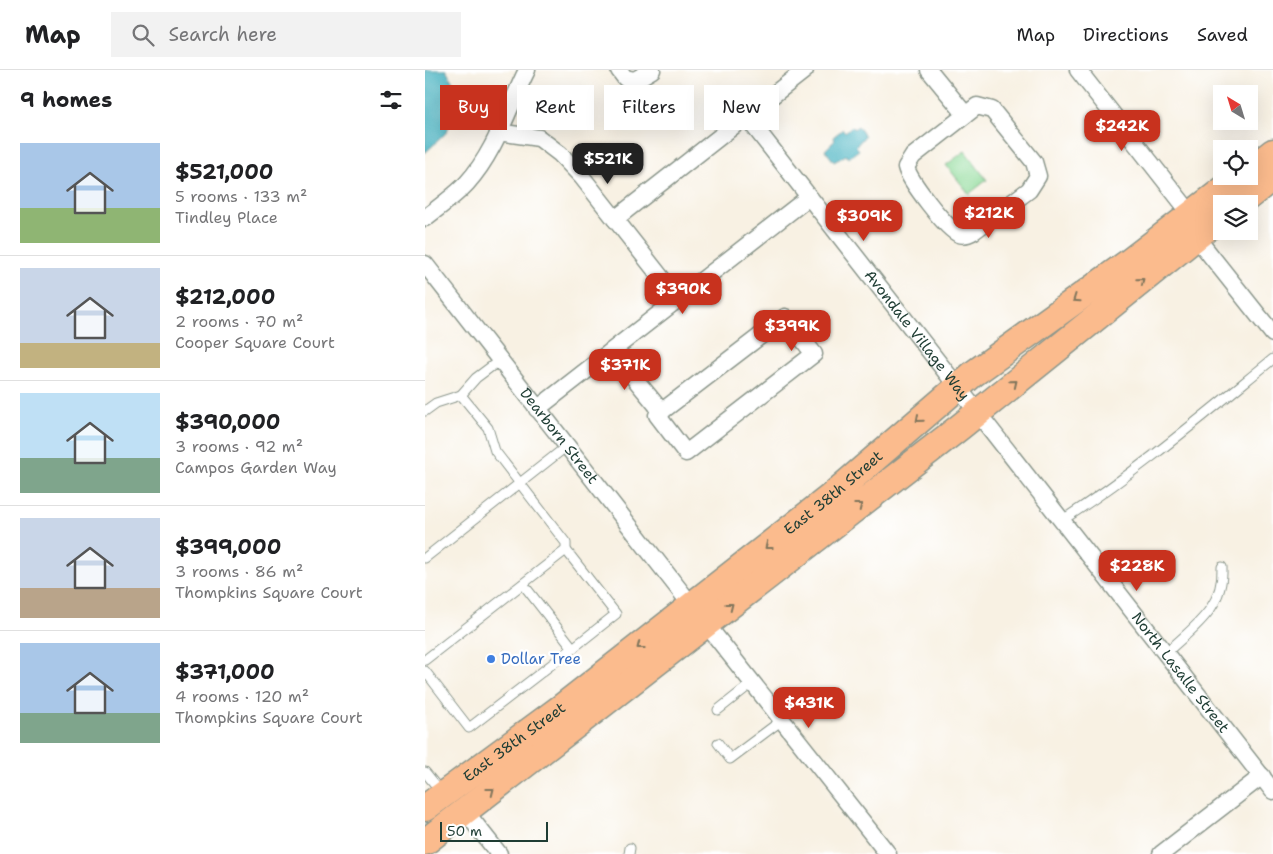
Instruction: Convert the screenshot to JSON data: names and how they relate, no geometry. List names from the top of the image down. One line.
{"streets":{"main road":["East 38th Street"],"street":["Avondale Village Way","Dearborn Street","North Lasalle Street"]},"crossings":[["Avondale Village Way","East 38th Street"],["Avondale Village Way","North Lasalle Street"],["Dearborn Street","East 38th Street"],["East 38th Street","North Lasalle Street"]],"places":["Dollar Tree"],"scale_bar":"50 m","north":"top left","page":{"header":"Map","search":"Search here","nav":["Map","Directions","Saved"],"heading":"9 homes","chip":["Buy","Rent","Filters","New"],"price":["$242K","$521K","$212K","$309K","$390K","$399K","$371K","$228K","$431K"],"list":[{"name":"$521,000","note":"5 rooms · 133 m² · Tindley Place"},{"name":"$212,000","note":"2 rooms · 70 m² · Cooper Square Court"},{"name":"$390,000","note":"3 rooms · 92 m² · Campos Garden Way"},{"name":"$399,000","note":"3 rooms · 86 m² · Thompkins Square Court"},{"name":"$371,000","note":"4 rooms · 120 m² · Thompkins Square Court"}],"scale":"50 m"}}
